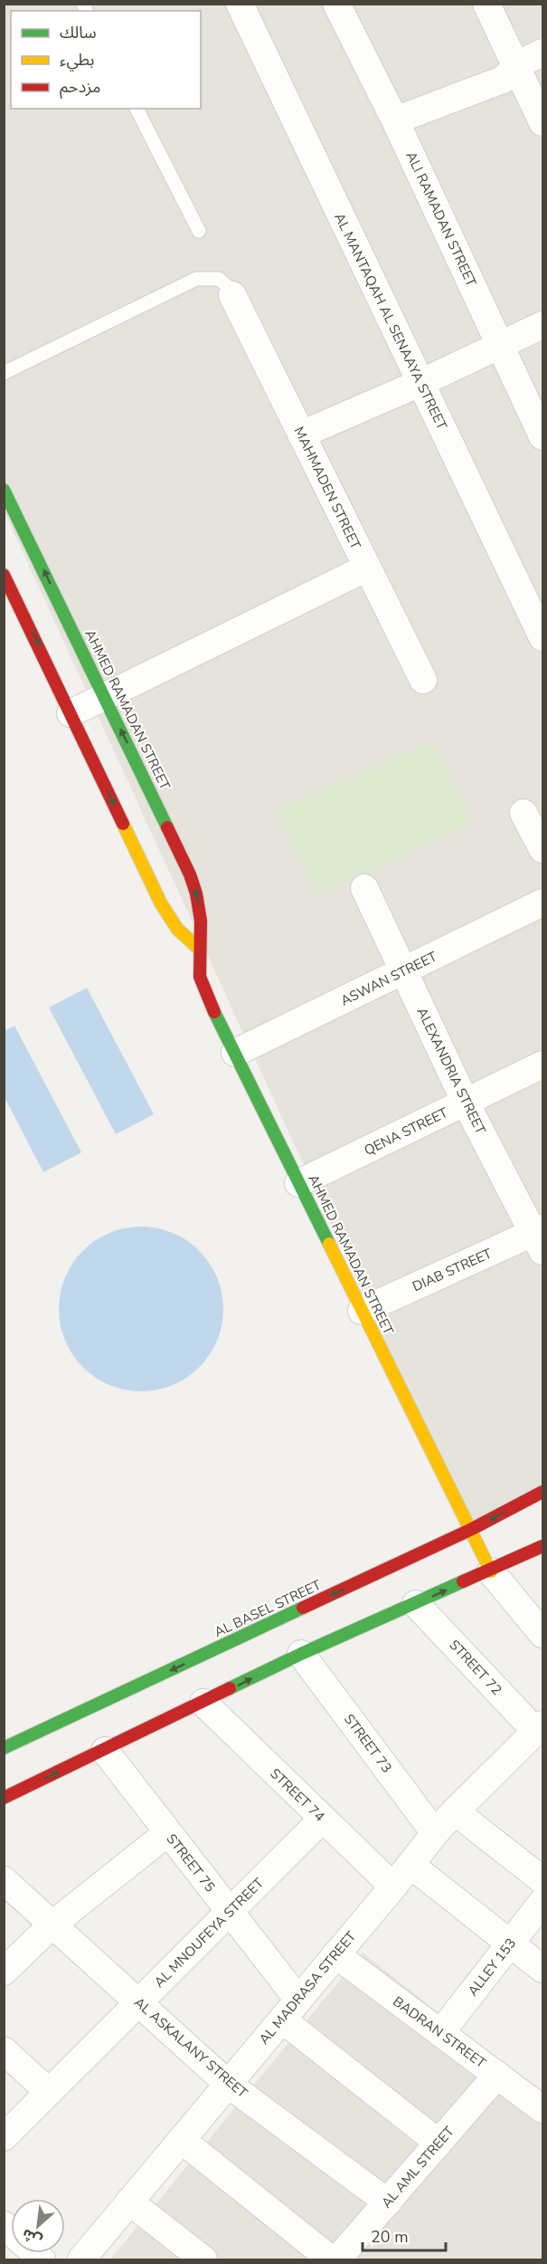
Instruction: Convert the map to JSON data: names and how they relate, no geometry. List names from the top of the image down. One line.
{"streets":{"street":["ALI RAMADAN STREET","AL MANTAQAH AL SENAAYA STREET","MAHMADEN STREET","AHMED RAMADAN STREET","ASWAN STREET","ALEXANDRIA STREET","QENA STREET","DIAB STREET","AL BASEL STREET","STREET 72","STREET 73","STREET 74","STREET 75","AL MNOUFEYA STREET","ALLEY 153","AL MADRASA STREET","BADRAN STREET","AL ASKALANY STREET","AL AML STREET"]},"crossings":[["AHMED RAMADAN STREET","ASWAN STREET"],["AHMED RAMADAN STREET","QENA STREET"],["AHMED RAMADAN STREET","DIAB STREET"],["AHMED RAMADAN STREET","AL BASEL STREET"],["ASWAN STREET","ALEXANDRIA STREET"],["ALEXANDRIA STREET","QENA STREET"],["ALEXANDRIA STREET","DIAB STREET"],["STREET 72","AL MADRASA STREET"],["STREET 73","AL MADRASA STREET"],["STREET 74","AL MNOUFEYA STREET"],["STREET 74","AL MADRASA STREET"],["STREET 75","AL MNOUFEYA STREET"],["STREET 75","AL MADRASA STREET"],["STREET 75","AL AML STREET"],["AL MNOUFEYA STREET","AL ASKALANY STREET"],["ALLEY 153","BADRAN STREET"],["AL MADRASA STREET","BADRAN STREET"],["AL MADRASA STREET","AL ASKALANY STREET"],["BADRAN STREET","AL AML STREET"],["AL ASKALANY STREET","AL AML STREET"]],"legend":["سالك","بطيء","مزدحم"],"scale_bar":"20 m","north":"bottom left"}
